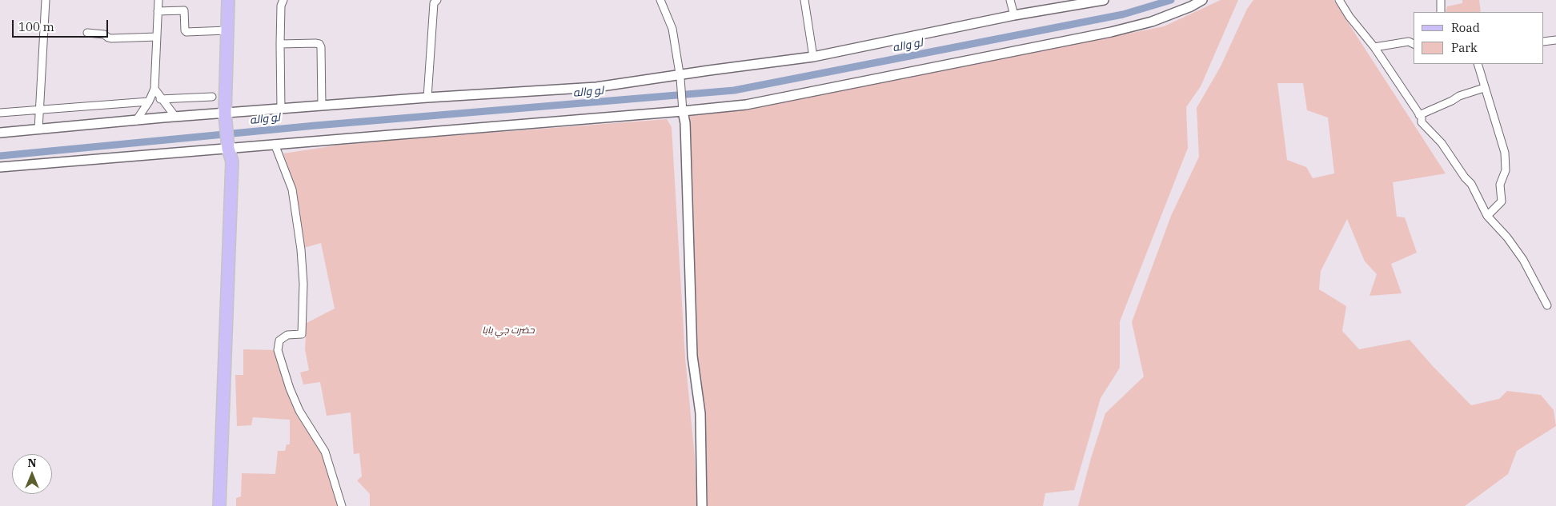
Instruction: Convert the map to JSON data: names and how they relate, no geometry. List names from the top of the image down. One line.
{"water":["لو واله"],"parks":["حضرت جي بابا"],"legend":["Road","Park"],"scale_bar":"100 m","north":"top"}
